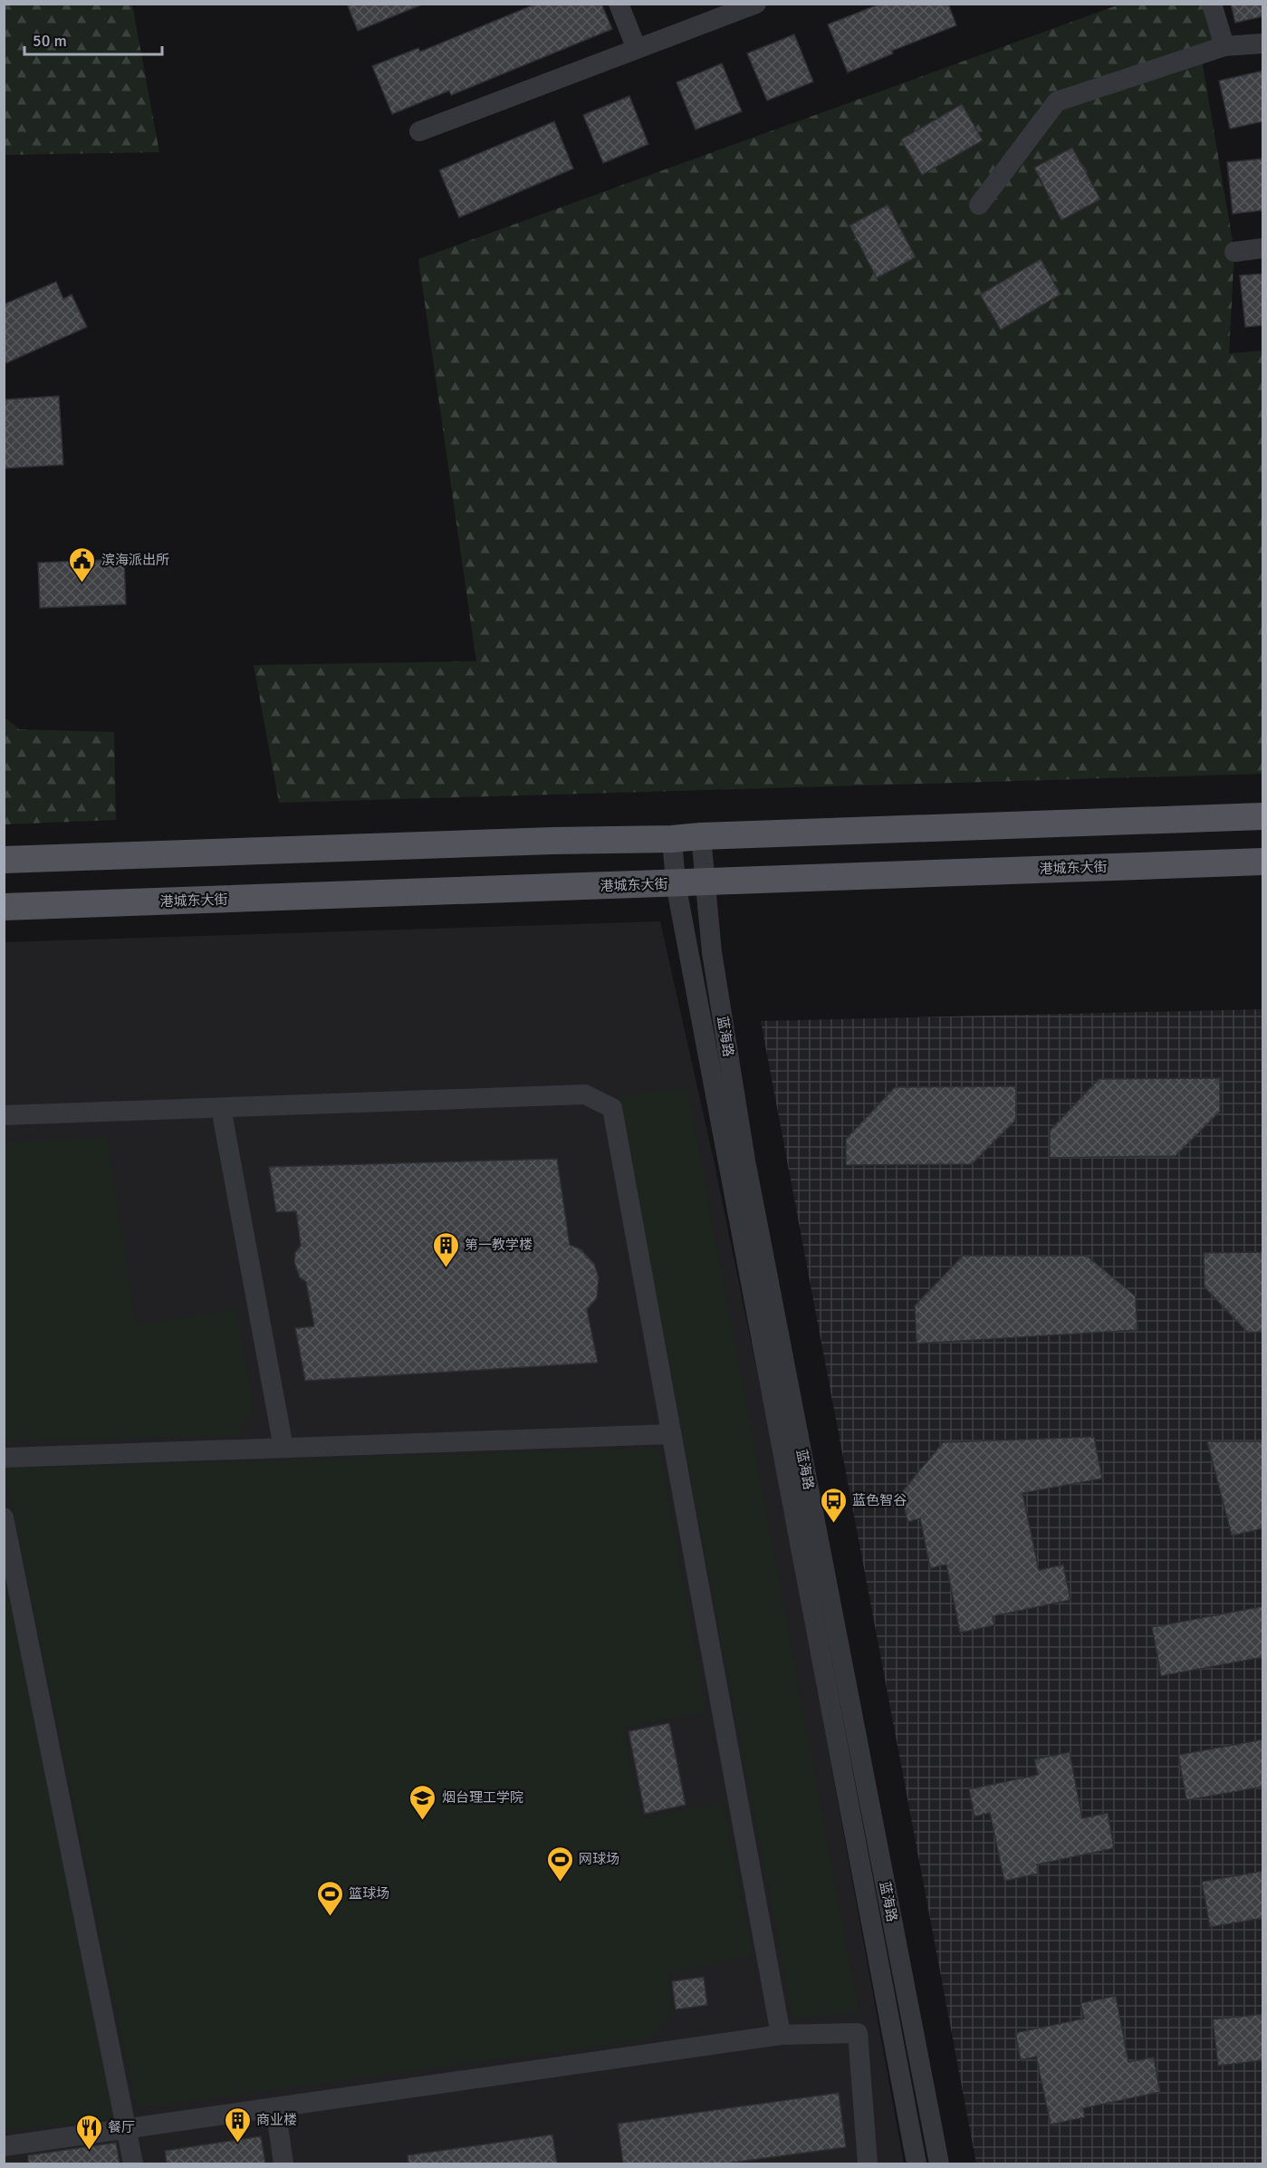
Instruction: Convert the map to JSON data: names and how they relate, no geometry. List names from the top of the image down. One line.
{"streets":{"main road":["港城东大街"],"street":["蓝海路"]},"crossings":[["港城东大街","蓝海路"]],"places":{"public building":["滨海派出所"],"building":["第一教学楼","商业楼"],"bus stop":["蓝色智谷"],"school or university":["烟台理工学院"],"sports":["网球场","篮球场"],"restaurant":["餐厅"]},"scale_bar":"50 m"}
